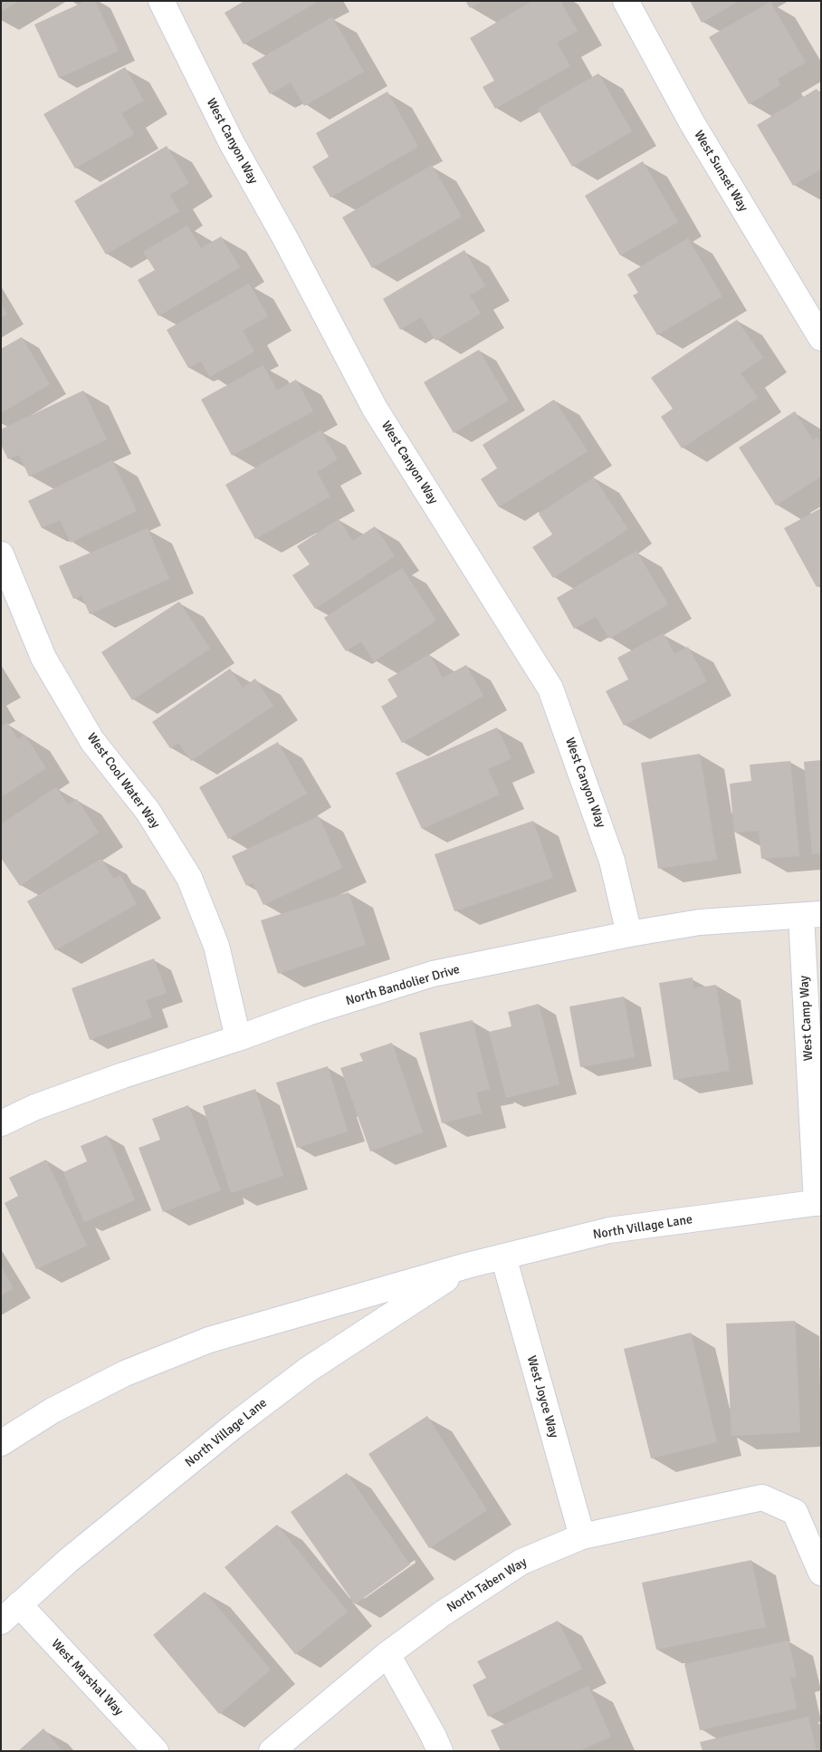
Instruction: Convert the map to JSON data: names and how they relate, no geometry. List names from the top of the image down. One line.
{"streets":{"street":["West Canyon Way","West Sunset Way","West Cool Water Way","North Bandolier Drive","West Camp Way","North Village Lane","West Joyce Way","North Taben Way","West Marshal Way"]},"crossings":[["West Canyon Way","North Bandolier Drive"],["West Cool Water Way","North Bandolier Drive"],["North Bandolier Drive","West Camp Way"],["West Camp Way","North Village Lane"],["North Village Lane","West Joyce Way"],["North Village Lane","West Marshal Way"],["West Joyce Way","North Taben Way"]]}
